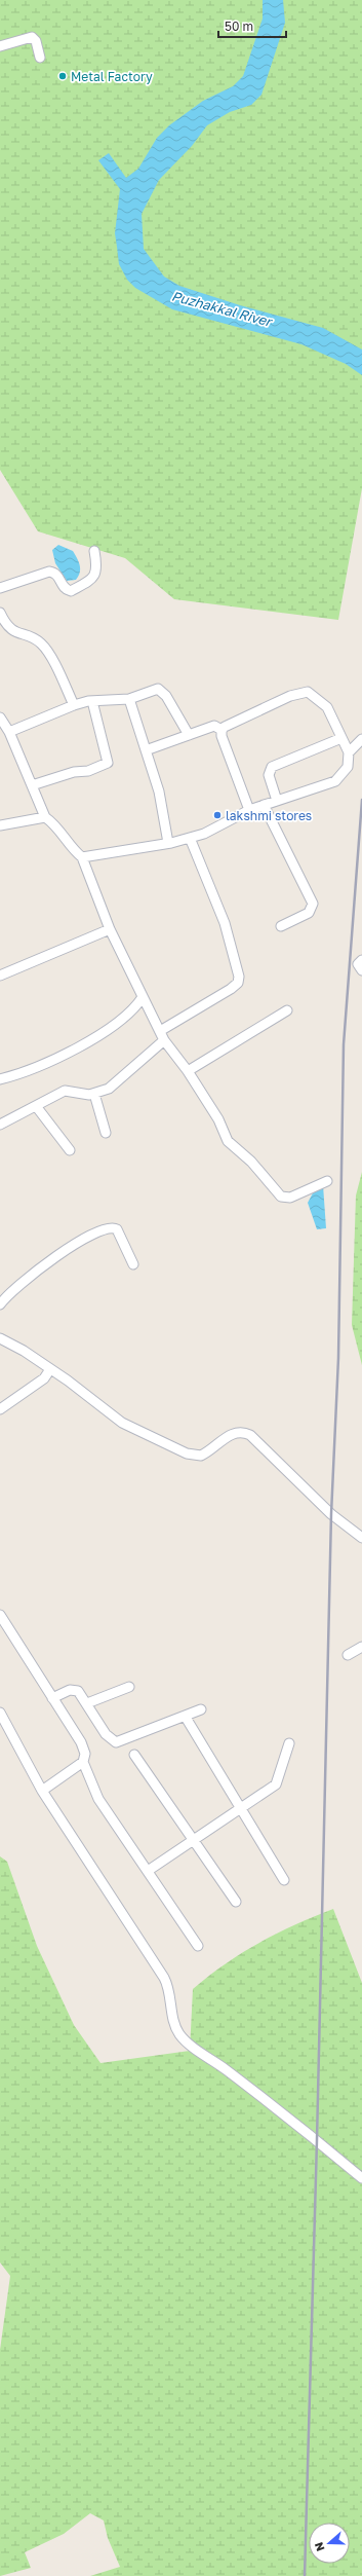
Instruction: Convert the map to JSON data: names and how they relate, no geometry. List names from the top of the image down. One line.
{"water":["Puzhakkal River"],"places":["Metal Factory","lakshmi stores"],"scale_bar":"50 m","north":"left"}
